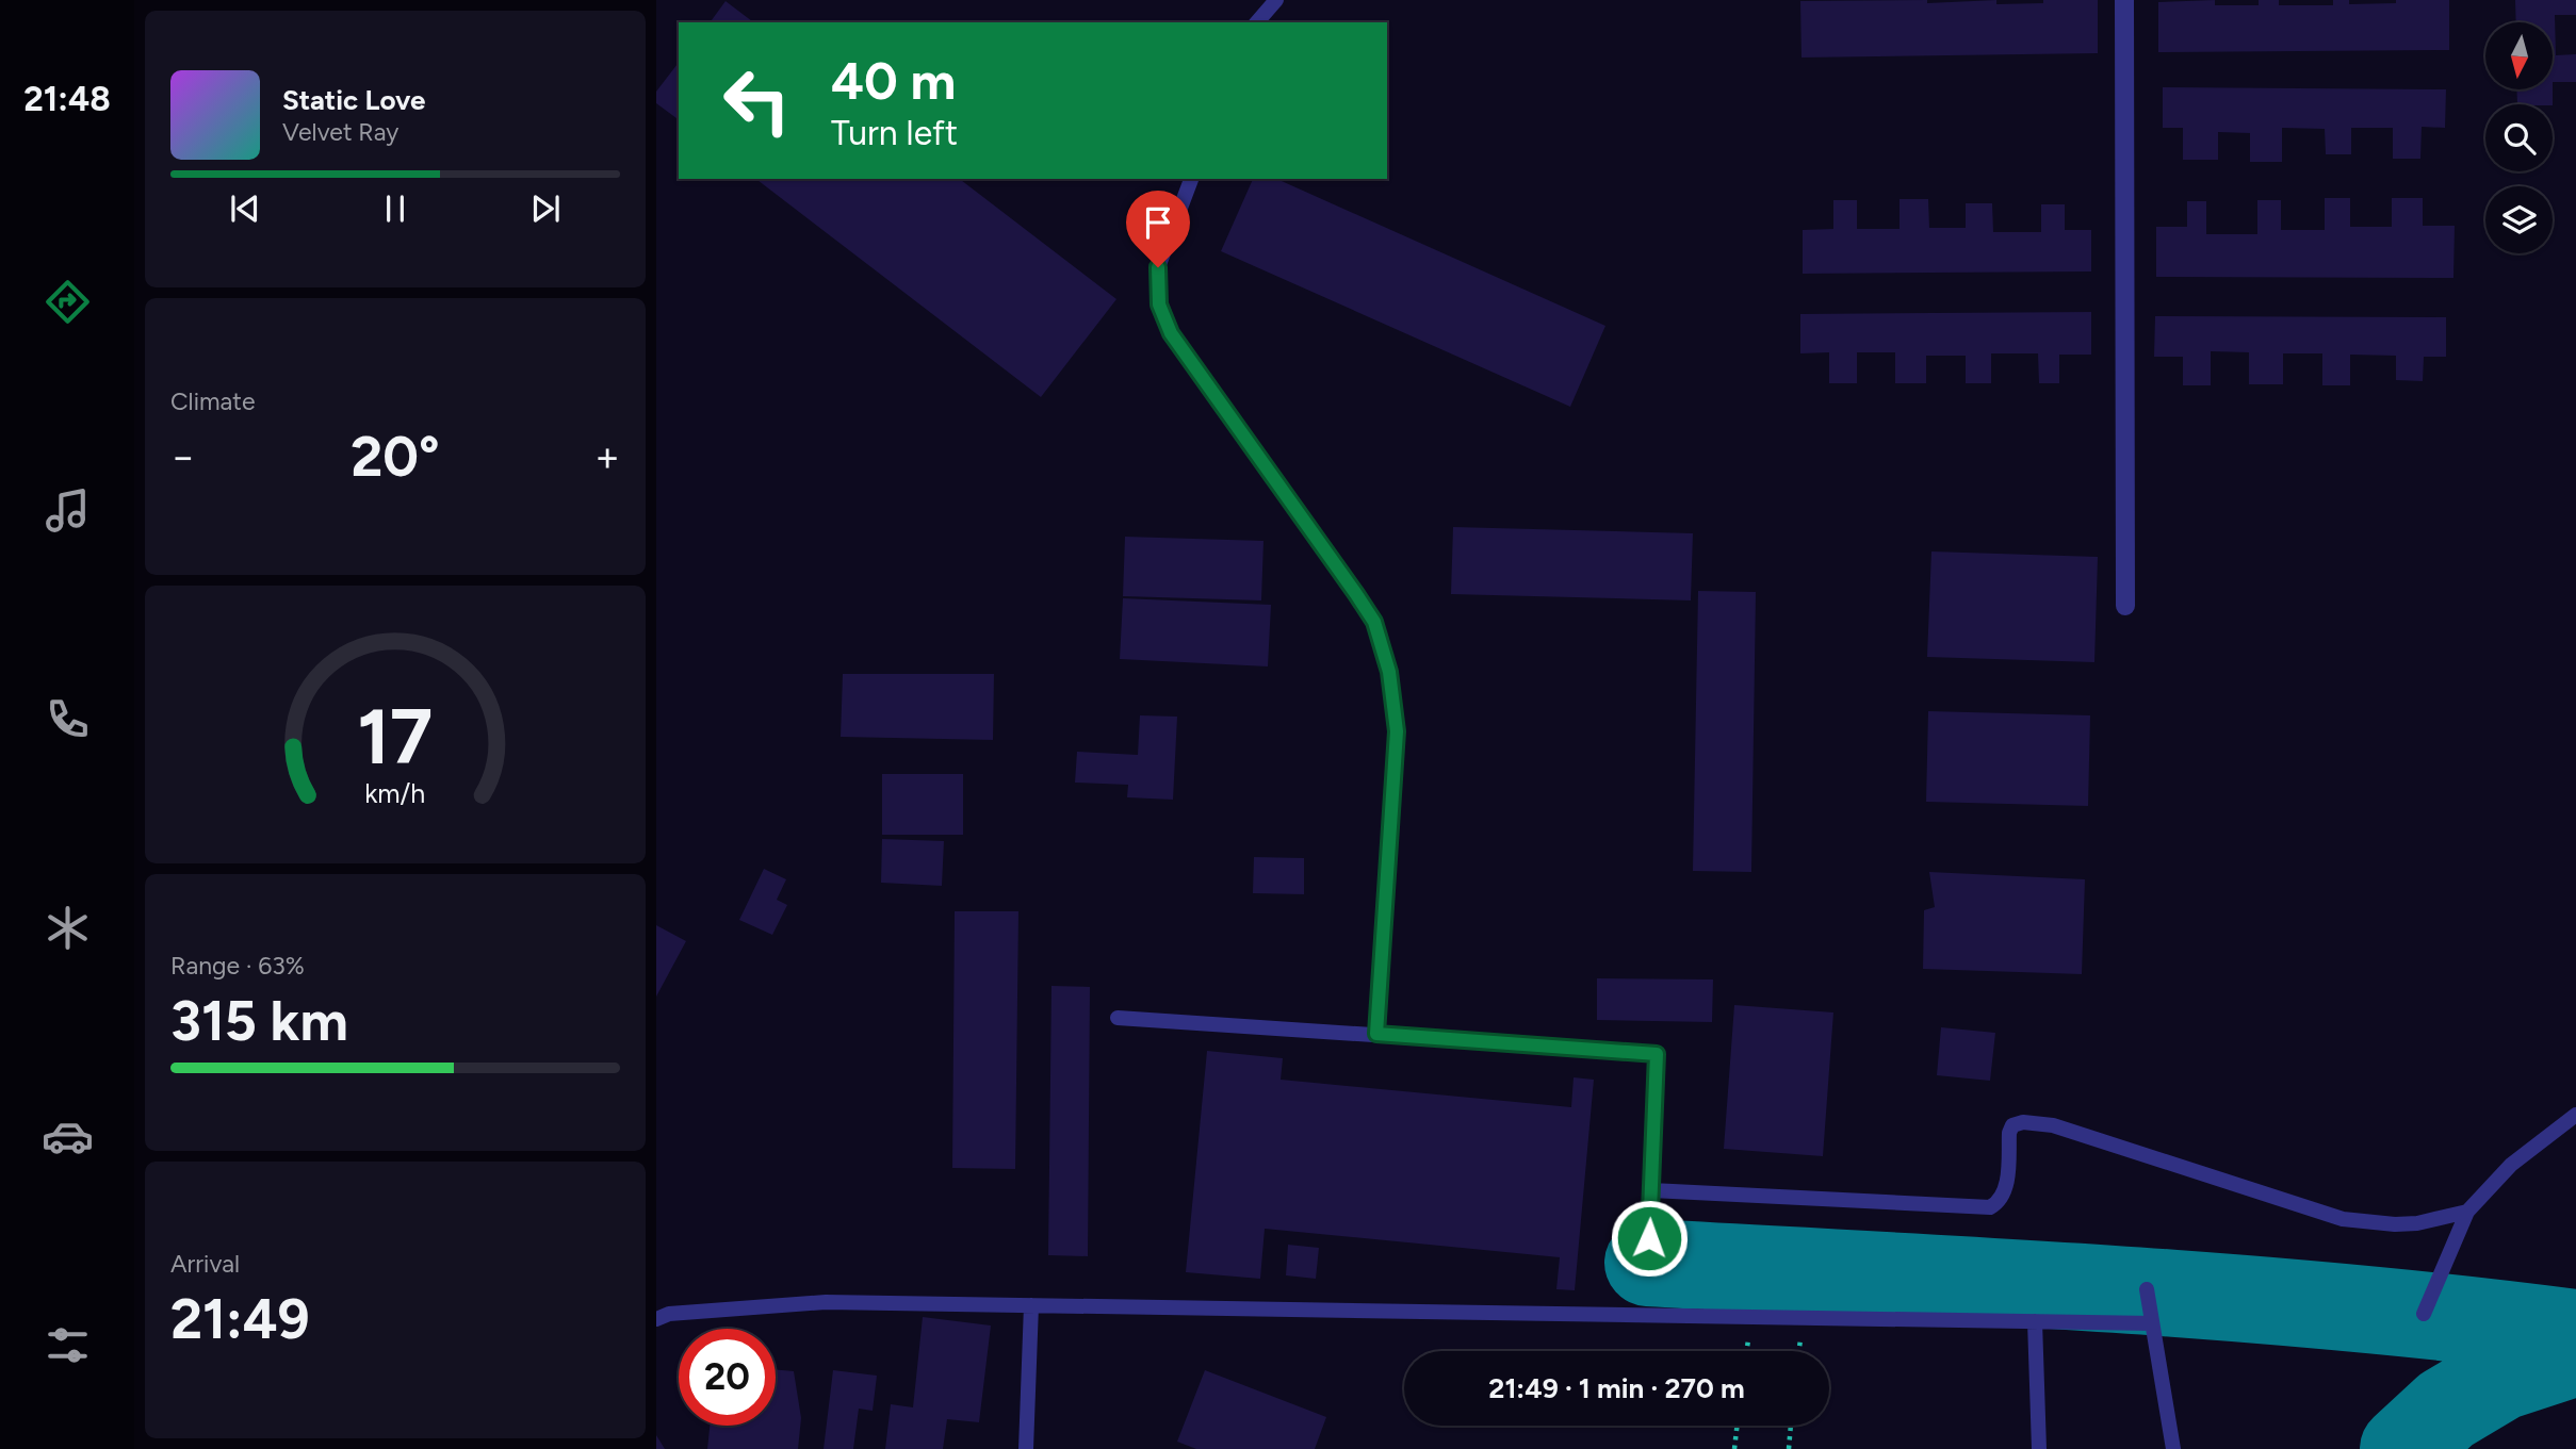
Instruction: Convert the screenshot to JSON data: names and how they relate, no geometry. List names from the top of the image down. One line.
{"north":"bottom","page":{"tabs":"21:48","turn":["40 m","Turn left"],"song":["Static Love","Velvet Ray"],"tile":["Climate",["Range · 63%","315 km"],["Arrival","21:49"]],"heat":["−","20°","+"],"limit":"20","trip":"21:49 · 1 min · 270 m","gauge":["17","km/h"]}}
